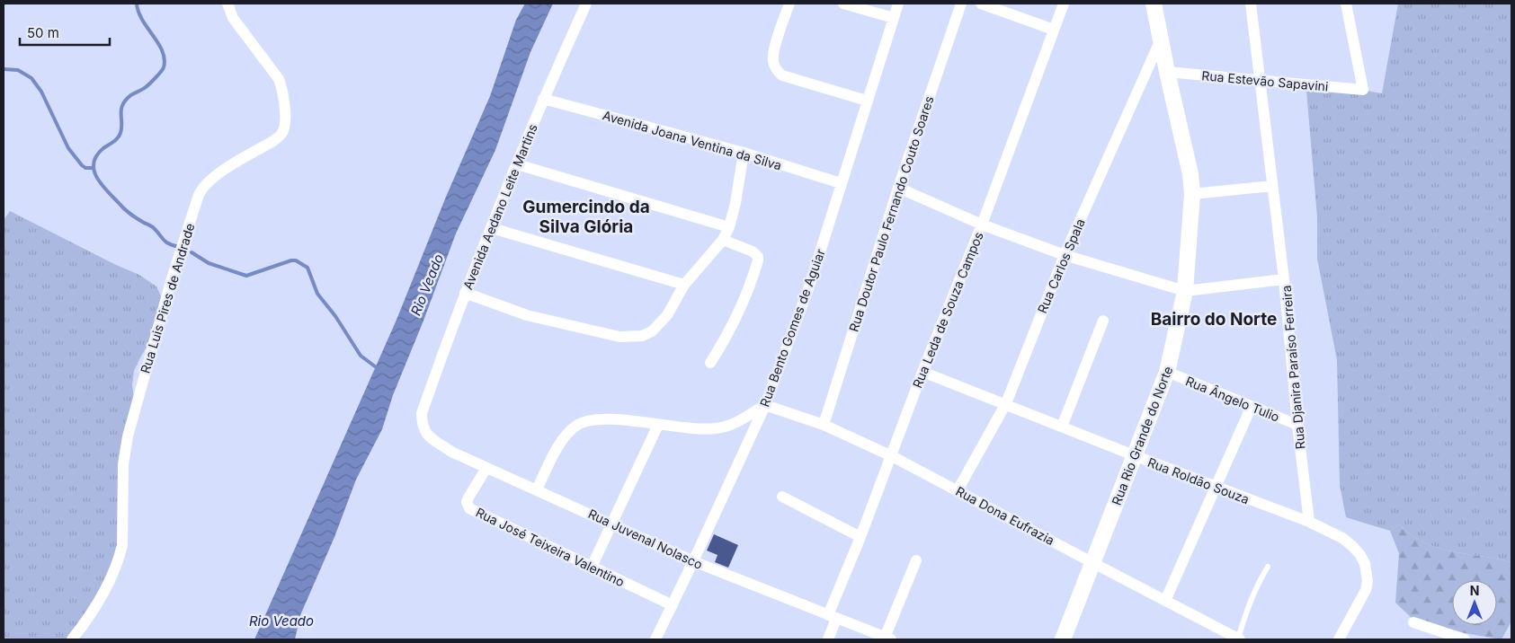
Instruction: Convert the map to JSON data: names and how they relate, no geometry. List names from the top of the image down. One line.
{"streets":{"main road":["Rua Rio Grande do Norte"],"street":["Rua Estevão Sapavini","Avenida Joana Ventina da Silva","Avenida Aedano Leite Martins","Rua Doutor Paulo Fernando Couto Soares","Rua Carlos Spala","Rua Luis Pires de Andrade","Rua Leda de Souza Campos","Rua Bento Gomes de Aguiar","Rua Djanira Paraíso Ferreira","Rua Ângelo Tulio","Rua Roldão Souza","Rua Dona Eufrazia","Rua Juvenal Nolasco","Rua José Teixeira Valentino"]},"crossings":[["Rua Estevão Sapavini","Rua Djanira Paraíso Ferreira"],["Rua Estevão Sapavini","Rua Rio Grande do Norte"],["Avenida Joana Ventina da Silva","Avenida Aedano Leite Martins"],["Avenida Joana Ventina da Silva","Rua Bento Gomes de Aguiar"],["Avenida Aedano Leite Martins","Rua Juvenal Nolasco"],["Rua Doutor Paulo Fernando Couto Soares","Rua Dona Eufrazia"],["Rua Carlos Spala","Rua Rio Grande do Norte"],["Rua Carlos Spala","Rua Roldão Souza"],["Rua Carlos Spala","Rua Dona Eufrazia"],["Rua Leda de Souza Campos","Rua Roldão Souza"],["Rua Leda de Souza Campos","Rua Dona Eufrazia"],["Rua Leda de Souza Campos","Rua Juvenal Nolasco"],["Rua Bento Gomes de Aguiar","Rua Dona Eufrazia"],["Rua Bento Gomes de Aguiar","Rua Juvenal Nolasco"],["Rua Bento Gomes de Aguiar","Rua José Teixeira Valentino"],["Rua Djanira Paraíso Ferreira","Rua Ângelo Tulio"],["Rua Djanira Paraíso Ferreira","Rua Roldão Souza"],["Rua Ângelo Tulio","Rua Rio Grande do Norte"],["Rua Rio Grande do Norte","Rua Roldão Souza"],["Rua Rio Grande do Norte","Rua Dona Eufrazia"],["Rua Juvenal Nolasco","Rua José Teixeira Valentino"]],"districts":["Gumercindo da Silva Glória","Bairro do Norte"],"water":["Rio Veado"],"scale_bar":"50 m","north":"top"}
